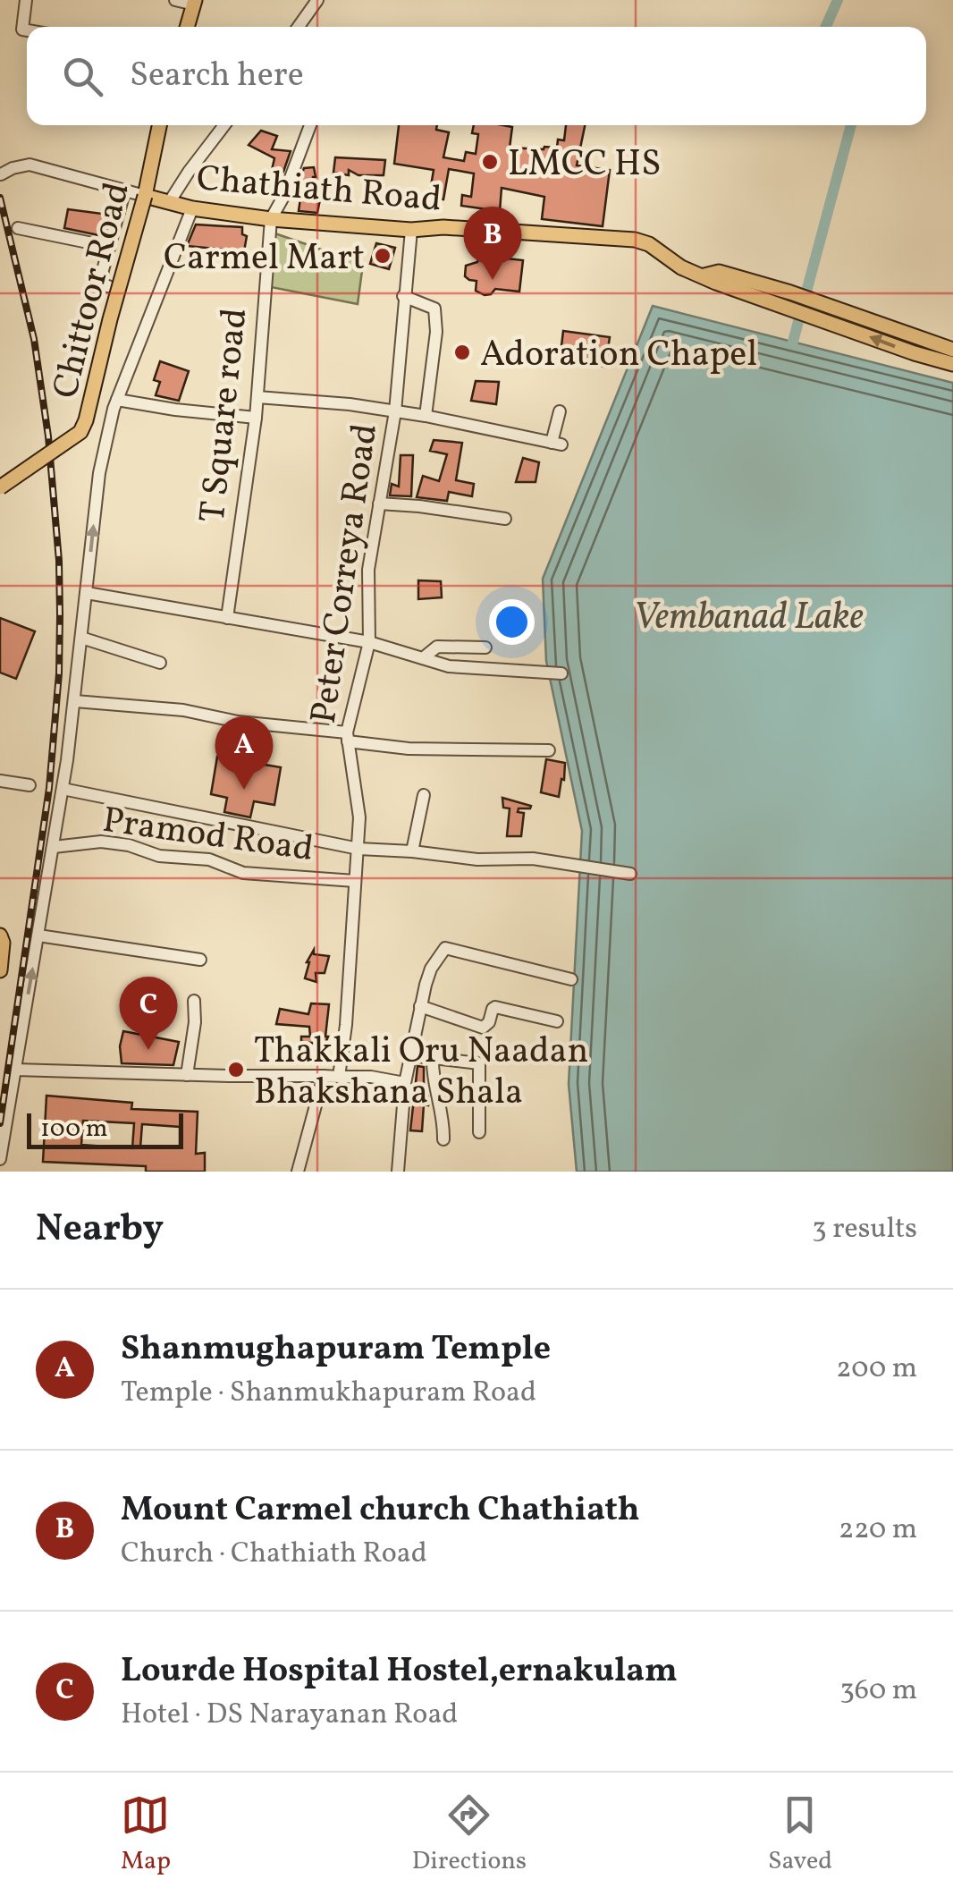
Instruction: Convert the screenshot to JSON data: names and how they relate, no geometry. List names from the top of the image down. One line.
{"streets":{"main road":["Chathiath Road","Chittoor Road"],"street":["T Square road","Peter Correya Road","Pramod Road"]},"crossings":[["Chathiath Road","Chittoor Road"],["Chathiath Road","T Square road"],["Chathiath Road","Peter Correya Road"],["Peter Correya Road","Pramod Road"]],"water":["Vembanad Lake"],"places":["LMCC HS","Carmel Mart","Adoration Chapel","Thakkali Oru Naadan Bhakshana Shala"],"scale_bar":"100 m","page":{"search":"Search here","pins":["B","A","C"],"scale":"100 m","heading":["Nearby","3 results"],"list":[{"mark":"A","name":"Shanmughapuram Temple","note":"Temple · Shanmukhapuram Road","value":"200 m"},{"mark":"B","name":"Mount Carmel church Chathiath","note":"Church · Chathiath Road","value":"220 m"},{"mark":"C","name":"Lourde Hospital Hostel,ernakulam","note":"Hotel · DS Narayanan Road","value":"360 m"}],"nav":["Map","Directions","Saved"]}}
